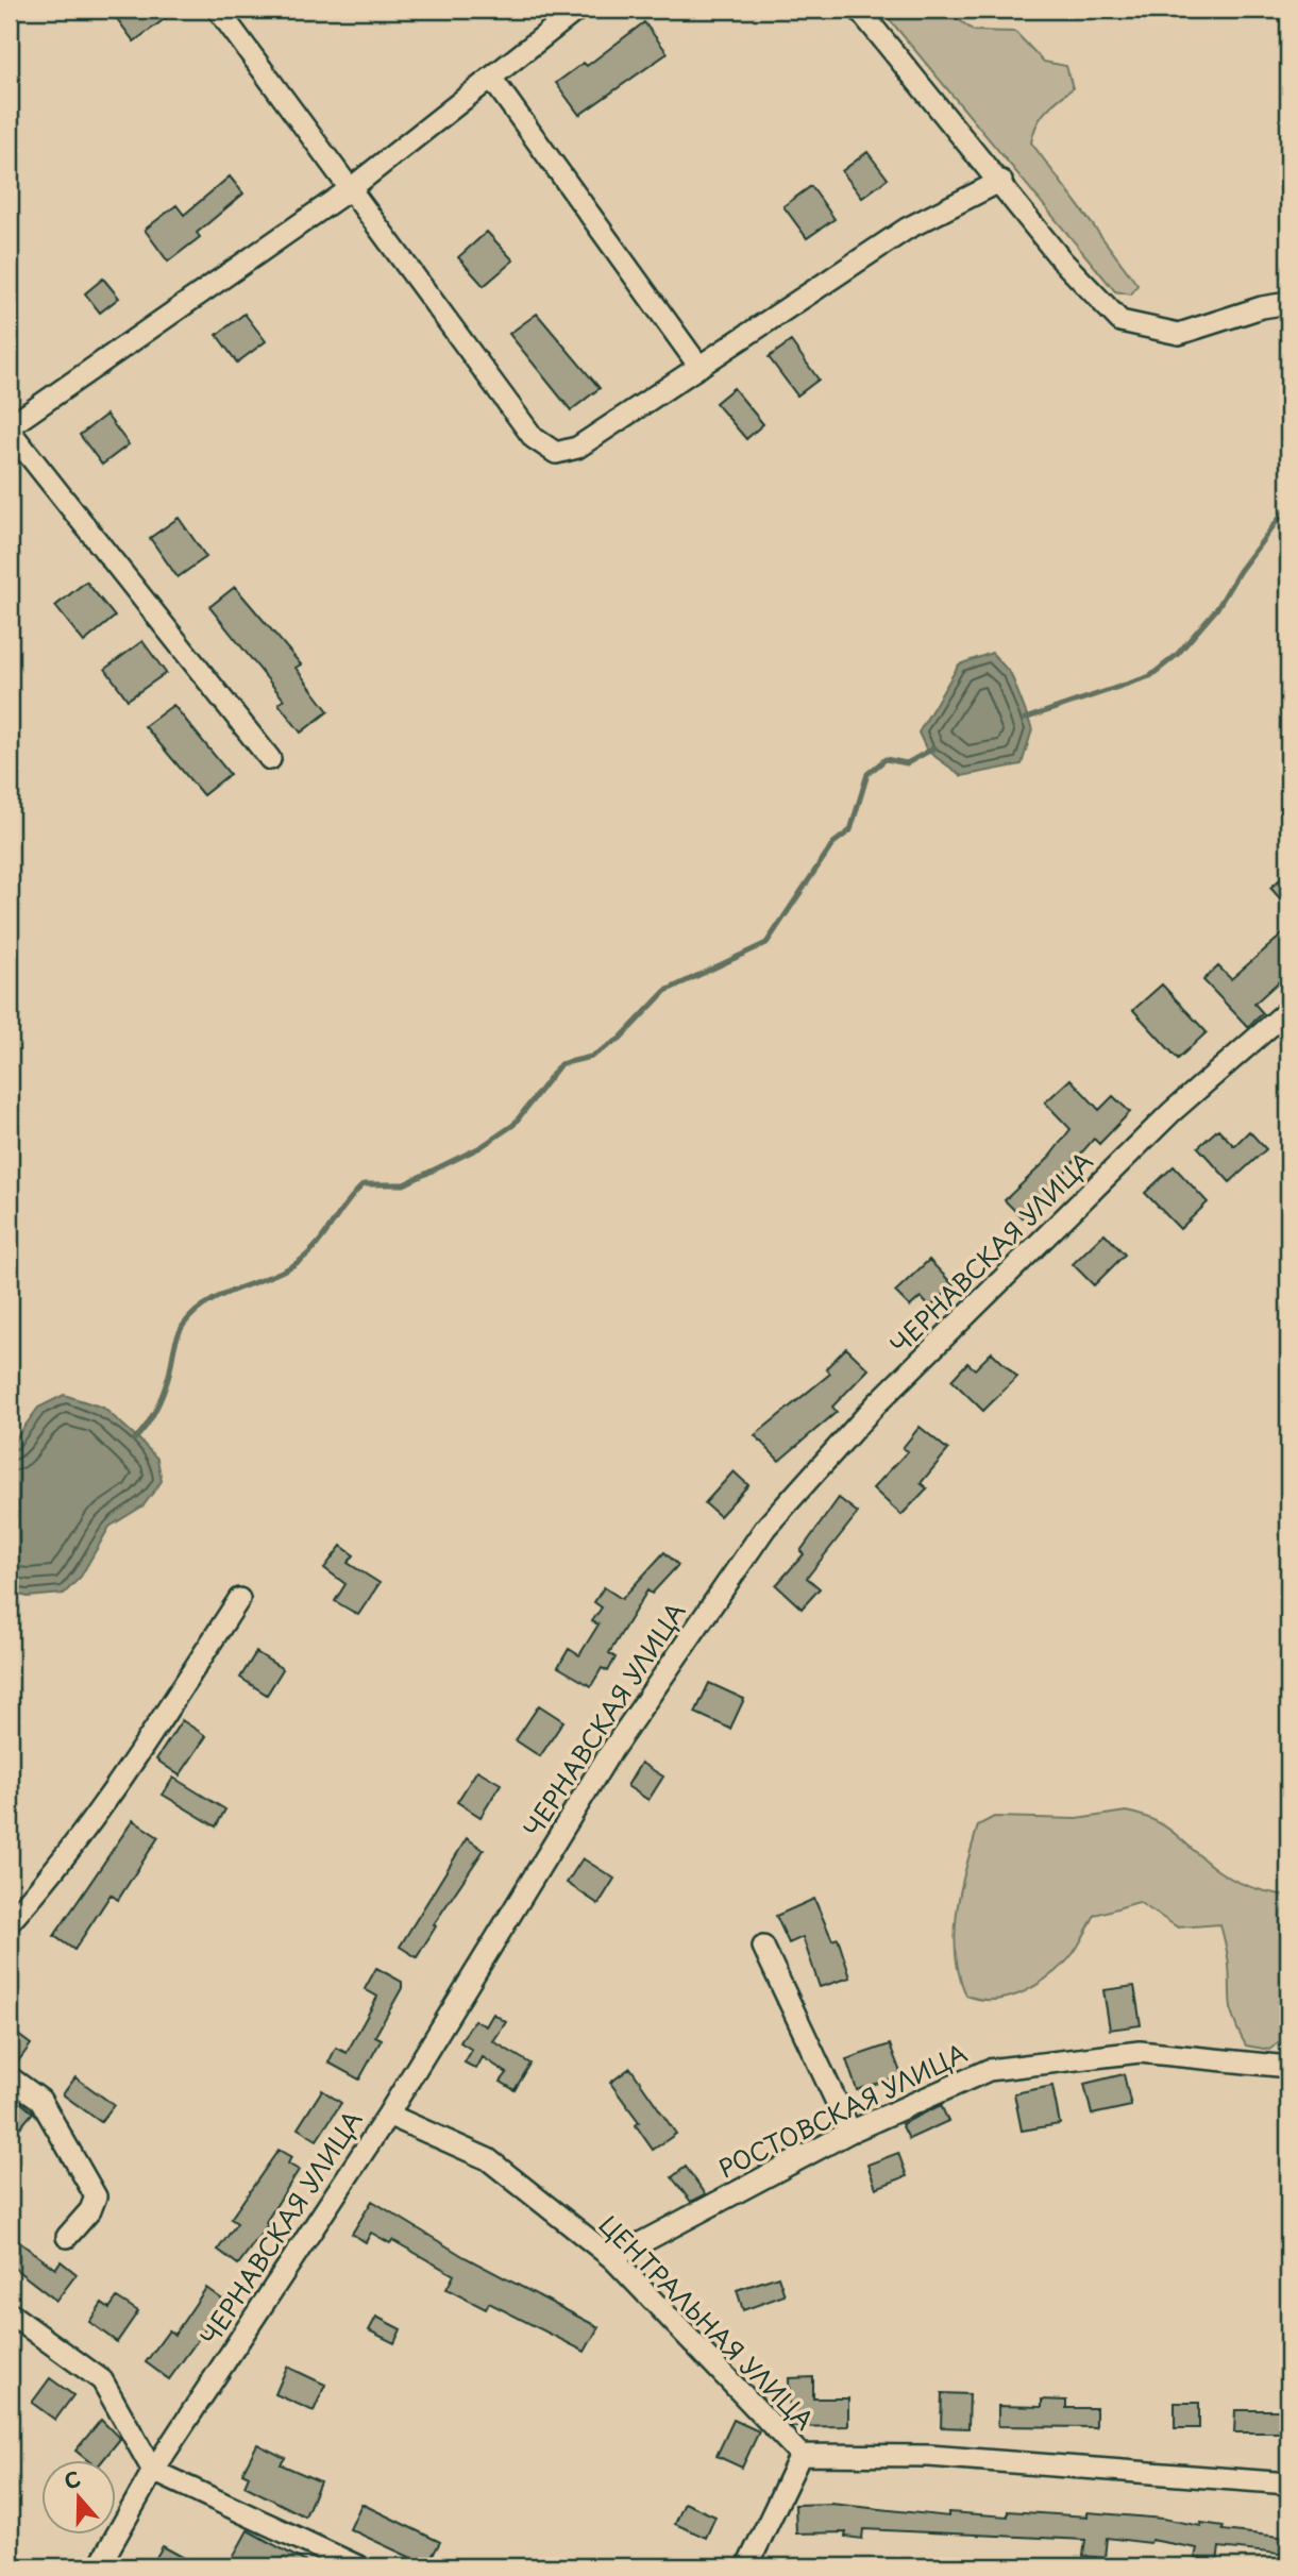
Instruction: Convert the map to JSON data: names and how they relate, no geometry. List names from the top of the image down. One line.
{"streets":{"street":["ЧЕРНАВСКАЯ УЛИЦА","РОСТОВСКАЯ УЛИЦА","ЦЕНТРАЛЬНАЯ УЛИЦА"]},"crossings":[["ЧЕРНАВСКАЯ УЛИЦА","ЦЕНТРАЛЬНАЯ УЛИЦА"],["РОСТОВСКАЯ УЛИЦА","ЦЕНТРАЛЬНАЯ УЛИЦА"]],"north":"top"}
